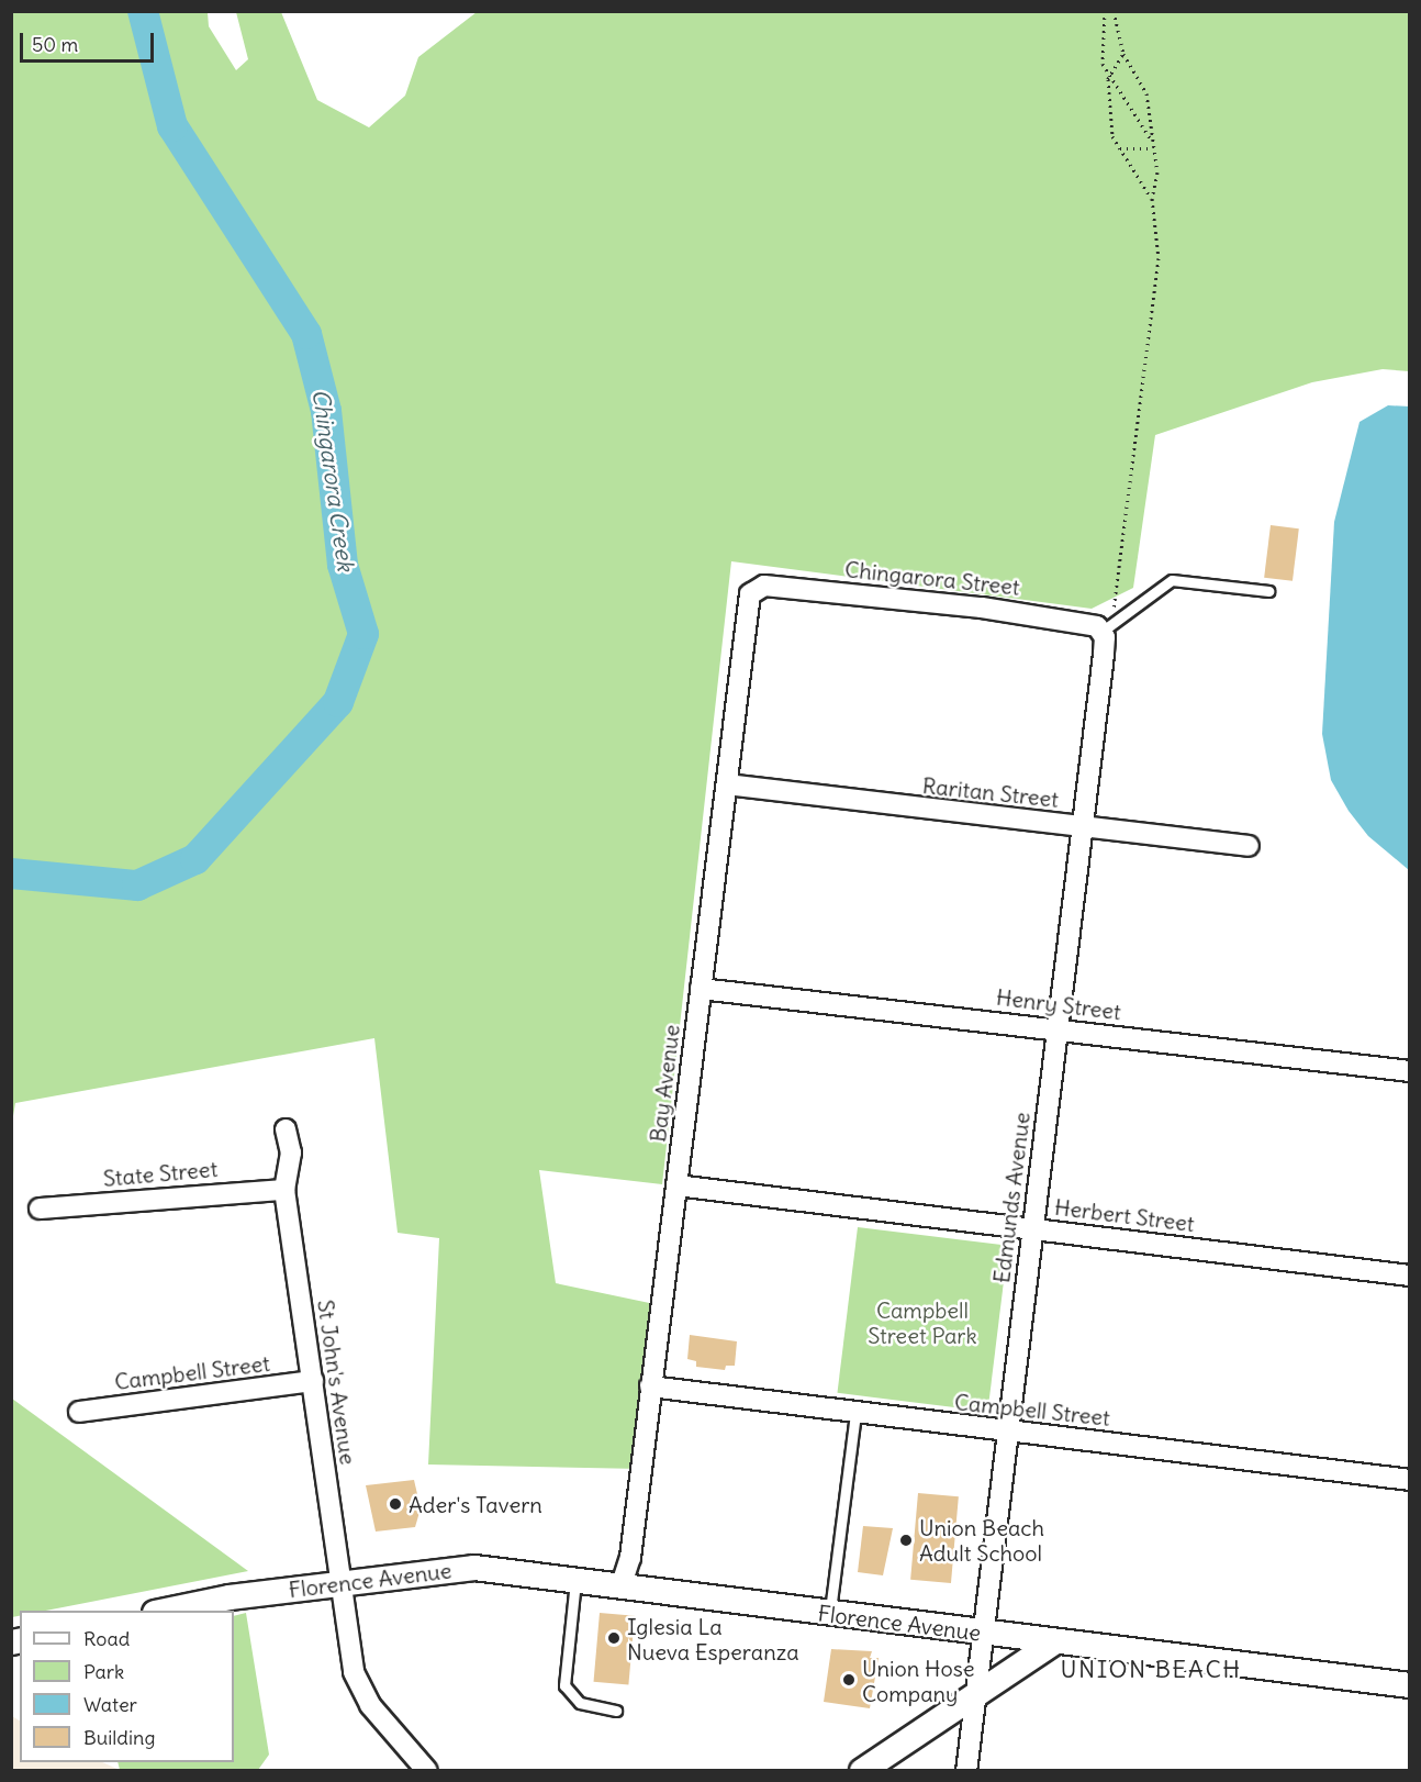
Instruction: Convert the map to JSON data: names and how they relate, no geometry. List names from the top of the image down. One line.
{"streets":{"street":["Chingarora Street","Raritan Street","Henry Street","Bay Avenue","State Street","Edmunds Avenue","Herbert Street","Campbell Street","St John's Avenue","Florence Avenue"]},"crossings":[["Chingarora Street","Bay Avenue"],["Chingarora Street","Edmunds Avenue"],["Raritan Street","Bay Avenue"],["Raritan Street","Edmunds Avenue"],["Henry Street","Bay Avenue"],["Henry Street","Edmunds Avenue"],["Bay Avenue","Herbert Street"],["Bay Avenue","Campbell Street"],["Bay Avenue","Florence Avenue"],["State Street","St John's Avenue"],["Edmunds Avenue","Herbert Street"],["Edmunds Avenue","Campbell Street"],["Edmunds Avenue","Florence Avenue"],["Campbell Street","St John's Avenue"],["St John's Avenue","Florence Avenue"]],"districts":["UNION BEACH"],"water":["Chingarora Creek"],"parks":["Campbell Street Park"],"places":["Ader's Tavern","Union Beach Adult School","Iglesia La Nueva Esperanza","Union Hose Company"],"legend":["Road","Park","Water","Building"],"scale_bar":"50 m"}
